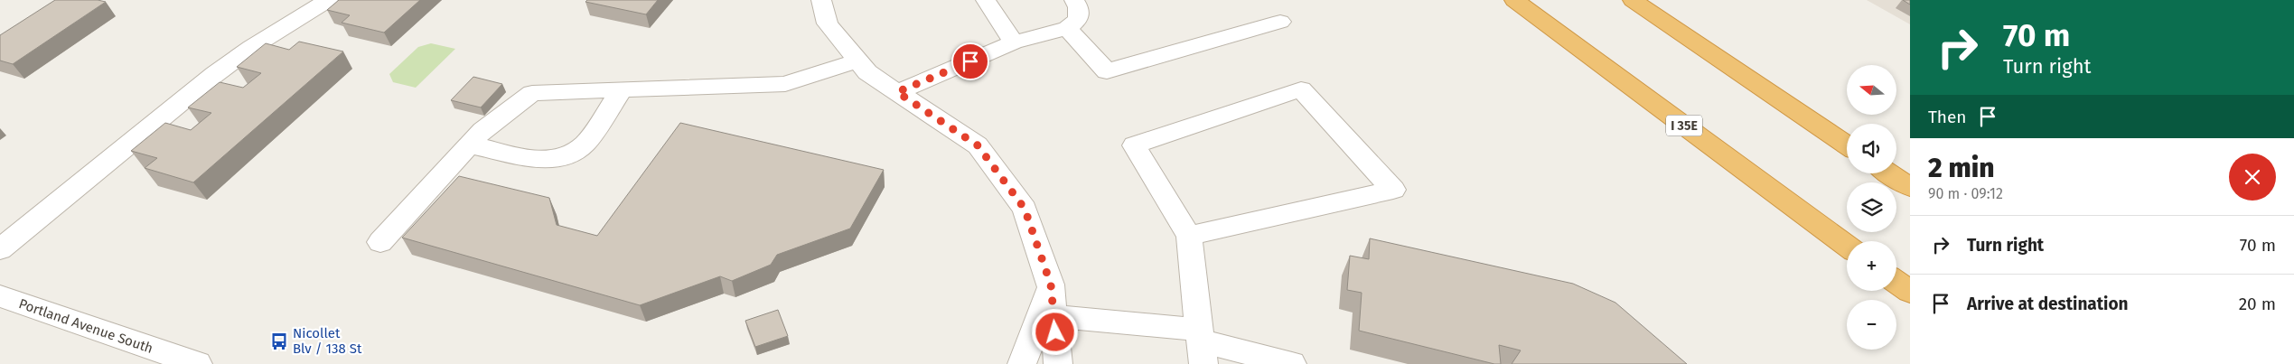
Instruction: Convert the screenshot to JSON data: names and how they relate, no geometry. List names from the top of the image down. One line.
{"streets":{"highway":["I 35E"],"street":["Portland Avenue South"]},"places":{"bus stop":["Nicollet Blv / 138 St"]},"north":"left","page":{"turn":["70 m","Turn right"],"map_buttons":["+","−"],"then":"Then","heading":["2 min","90 m · 09:12"],"list":[{"name":"Turn right","value":"70 m"},{"name":"Arrive at destination","value":"20 m"}]}}
